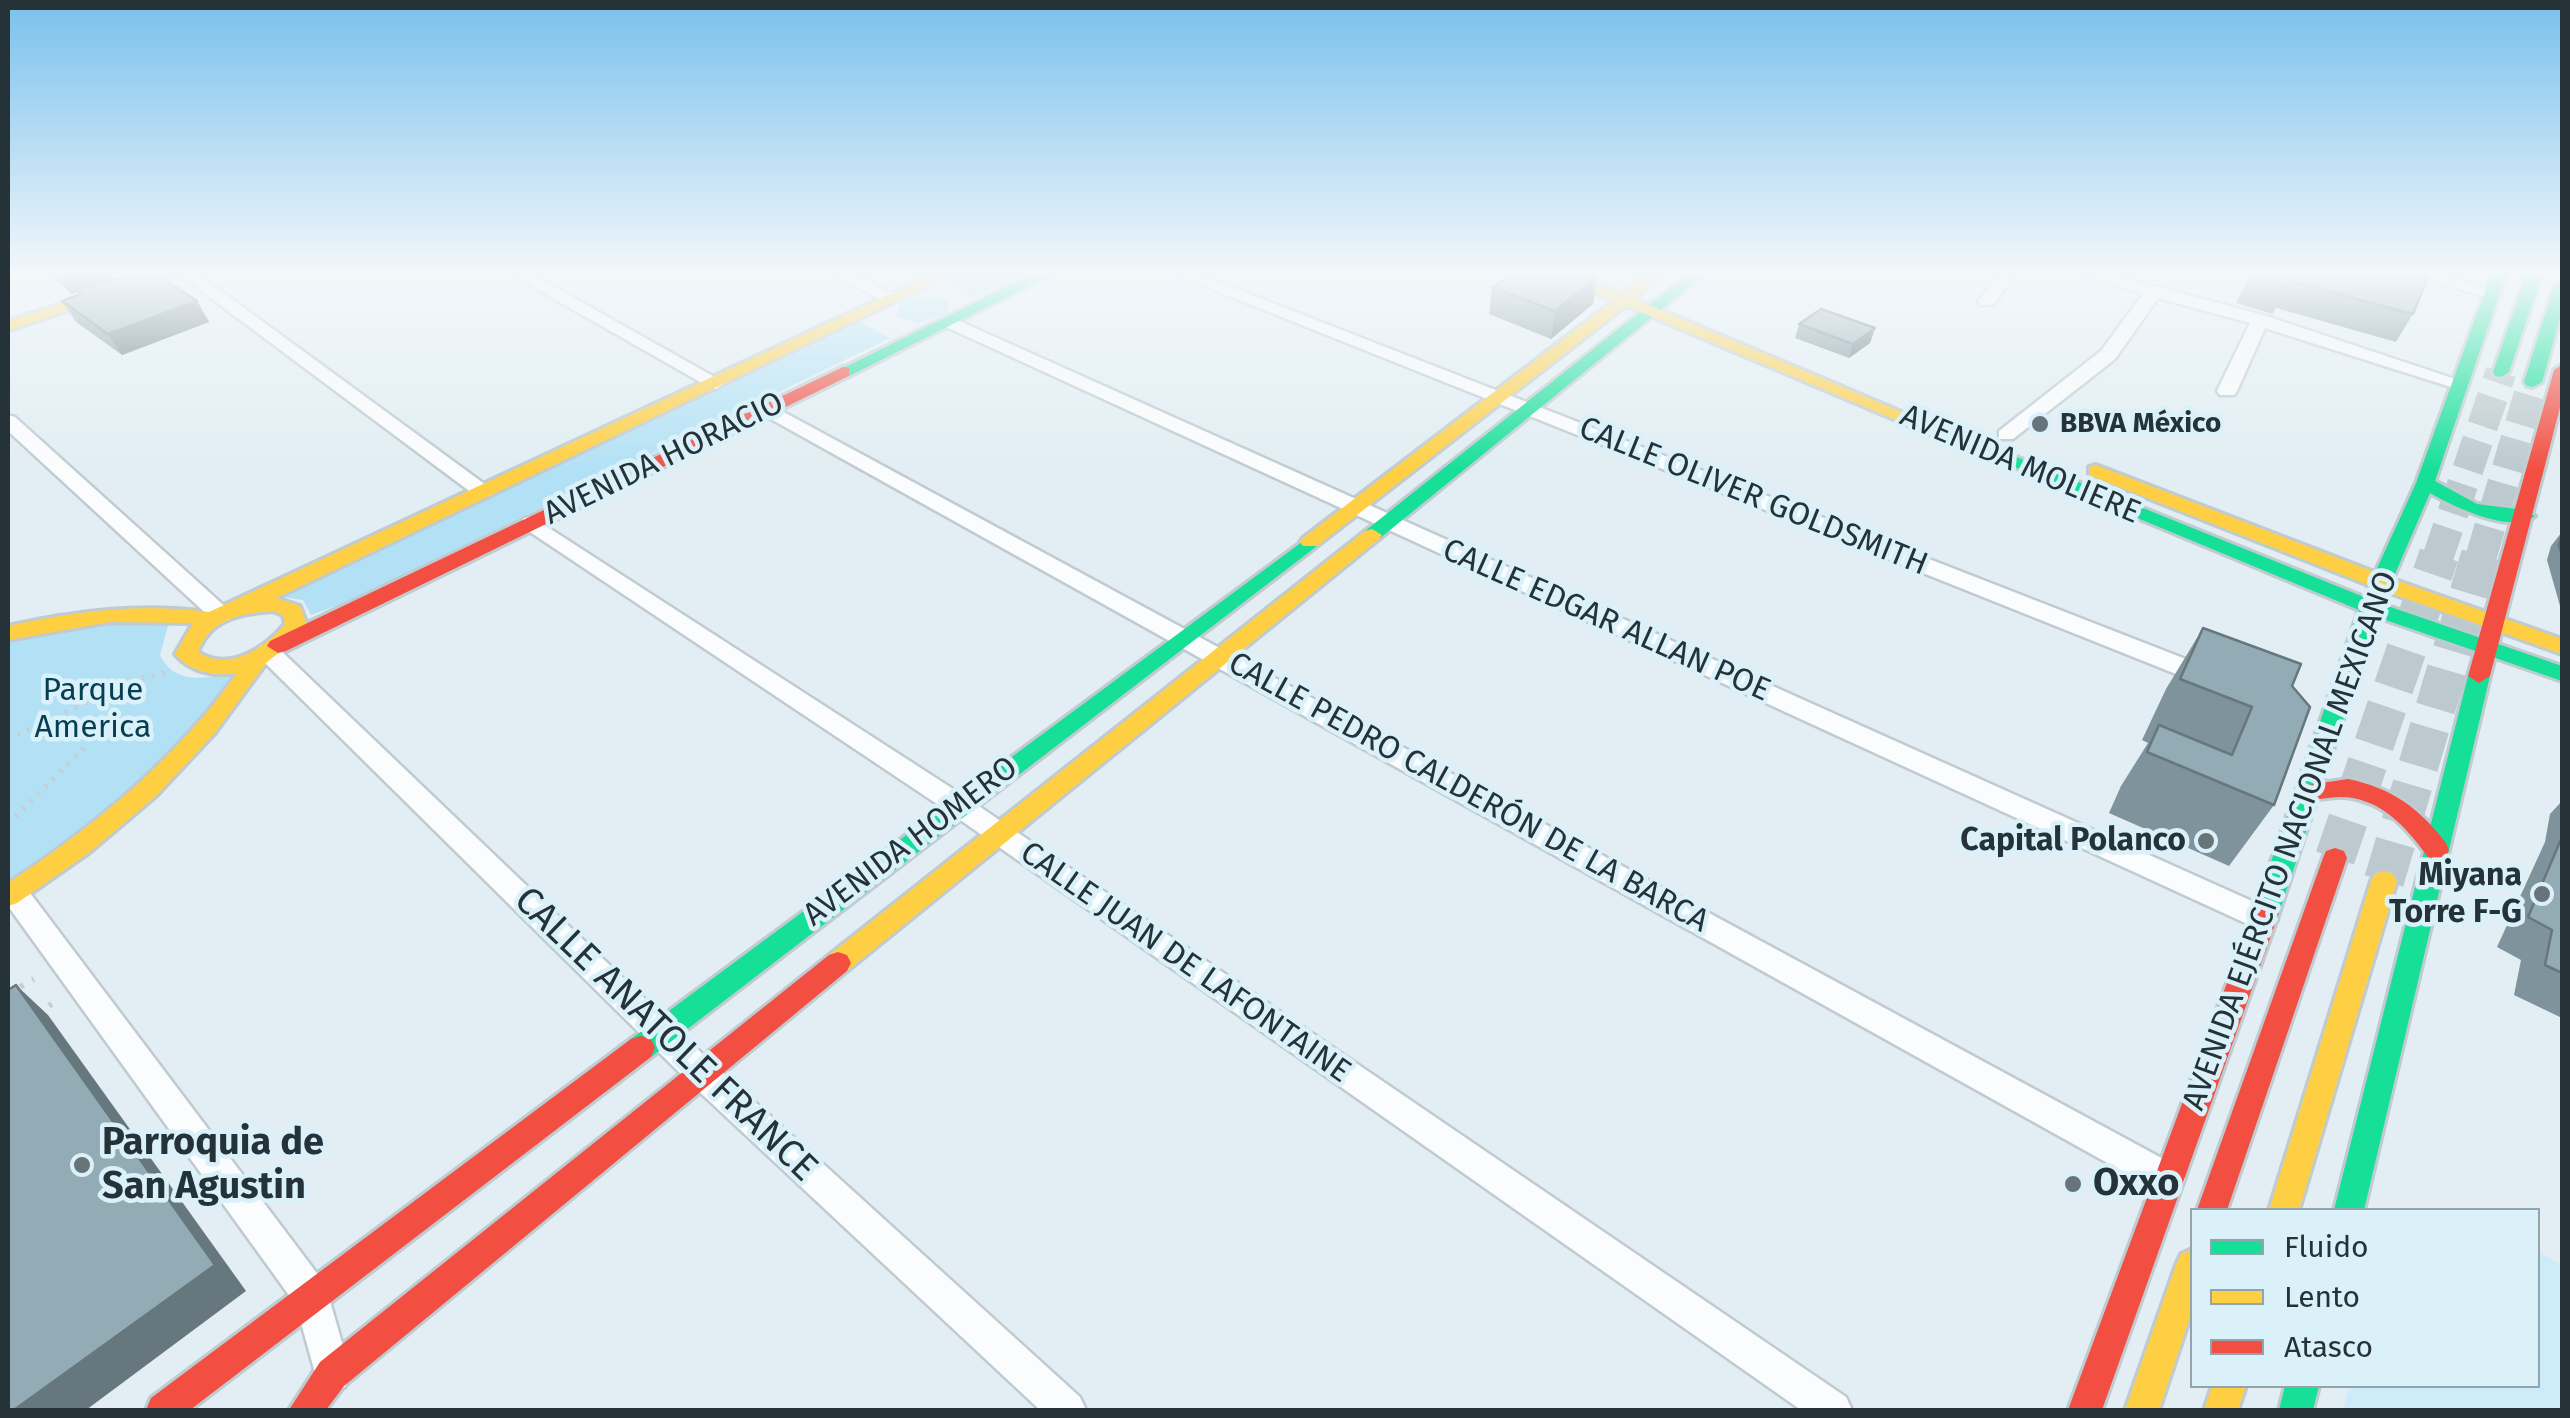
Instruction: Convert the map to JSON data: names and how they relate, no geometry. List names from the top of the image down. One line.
{"streets":{"street":["AVENIDA HORACIO","AVENIDA MOLIERE","CALLE OLIVER GOLDSMITH","CALLE EDGAR ALLAN POE","CALLE PEDRO CALDERÓN DE LA BARCA","AVENIDA EJÉRCITO NACIONAL MEXICANO","AVENIDA HOMERO","CALLE JUAN DE LAFONTAINE","CALLE ANATOLE FRANCE"]},"crossings":[["AVENIDA HORACIO","CALLE PEDRO CALDERÓN DE LA BARCA"],["AVENIDA HORACIO","CALLE JUAN DE LAFONTAINE"],["AVENIDA HORACIO","CALLE ANATOLE FRANCE"],["AVENIDA MOLIERE","AVENIDA EJÉRCITO NACIONAL MEXICANO"],["CALLE OLIVER GOLDSMITH","AVENIDA HOMERO"],["CALLE EDGAR ALLAN POE","AVENIDA EJÉRCITO NACIONAL MEXICANO"],["CALLE EDGAR ALLAN POE","AVENIDA HOMERO"],["CALLE PEDRO CALDERÓN DE LA BARCA","AVENIDA EJÉRCITO NACIONAL MEXICANO"],["CALLE PEDRO CALDERÓN DE LA BARCA","AVENIDA HOMERO"],["AVENIDA HOMERO","CALLE JUAN DE LAFONTAINE"],["AVENIDA HOMERO","CALLE ANATOLE FRANCE"]],"parks":["Parque America"],"places":["BBVA México","Capital Polanco","Miyana Torre F-G","Parroquia de San Agustin","Oxxo"],"legend":["Fluido","Lento","Atasco"]}
